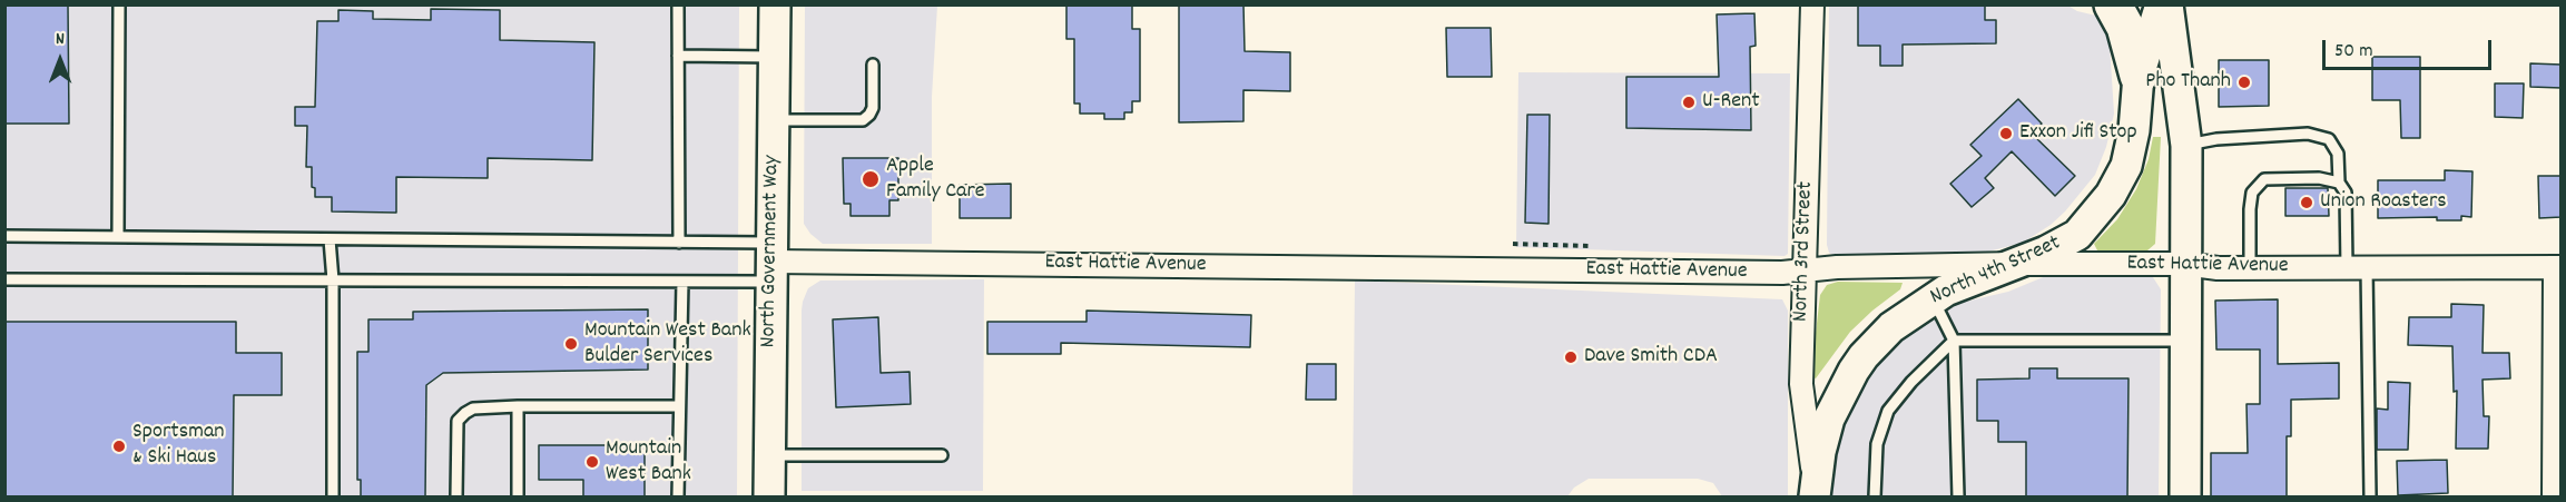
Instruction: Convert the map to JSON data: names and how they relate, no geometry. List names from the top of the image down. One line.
{"streets":{"main road":["North Government Way","North 4th Street"],"street":["North 3rd Street","East Hattie Avenue"]},"crossings":[["North Government Way","East Hattie Avenue"],["North 3rd Street","East Hattie Avenue"],["North 3rd Street","North 4th Street"],["East Hattie Avenue","North 4th Street"]],"places":["Pho Thanh","U-Rent","Exxon Jifi Stop","Apple Family Care","Union Roasters","Mountain West Bank Bulder Services","Dave Smith CDA","Sportsman & Ski Haus","Mountain West Bank"],"scale_bar":"50 m","north":"top"}
